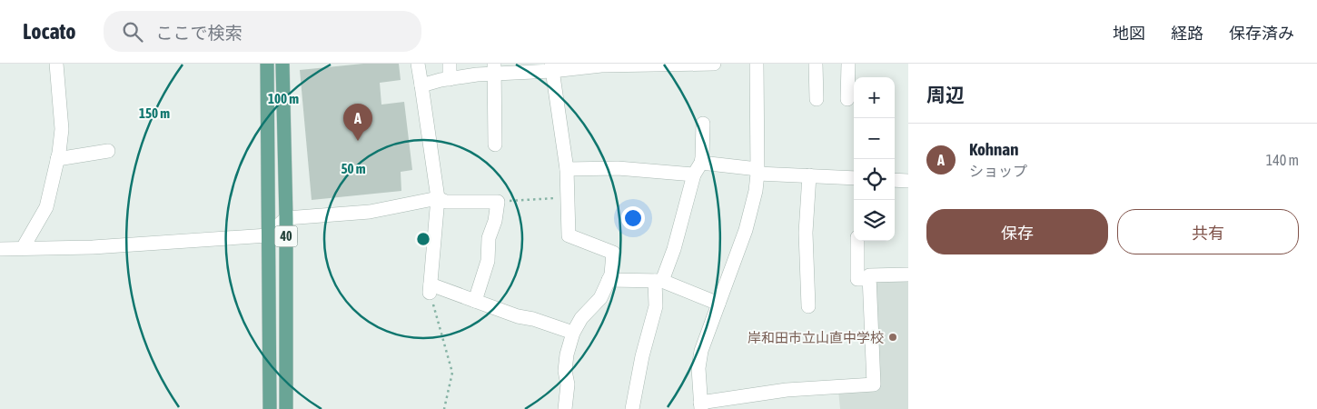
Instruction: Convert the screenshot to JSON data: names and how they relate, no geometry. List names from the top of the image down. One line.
{"streets":{"main road":["40"]},"places":["岸和田市立山直中学校"],"page":{"header":"Locato","search":"ここで検索","nav":["地図","経路","保存済み"],"heading":"周辺","map_buttons":["+","−"],"pins":"A","list":[{"mark":"A","name":"Kohnan","note":"ショップ","value":"140 m"}],"buttons":["保存","共有"]},"rings":["100 m","150 m","50 m"]}
